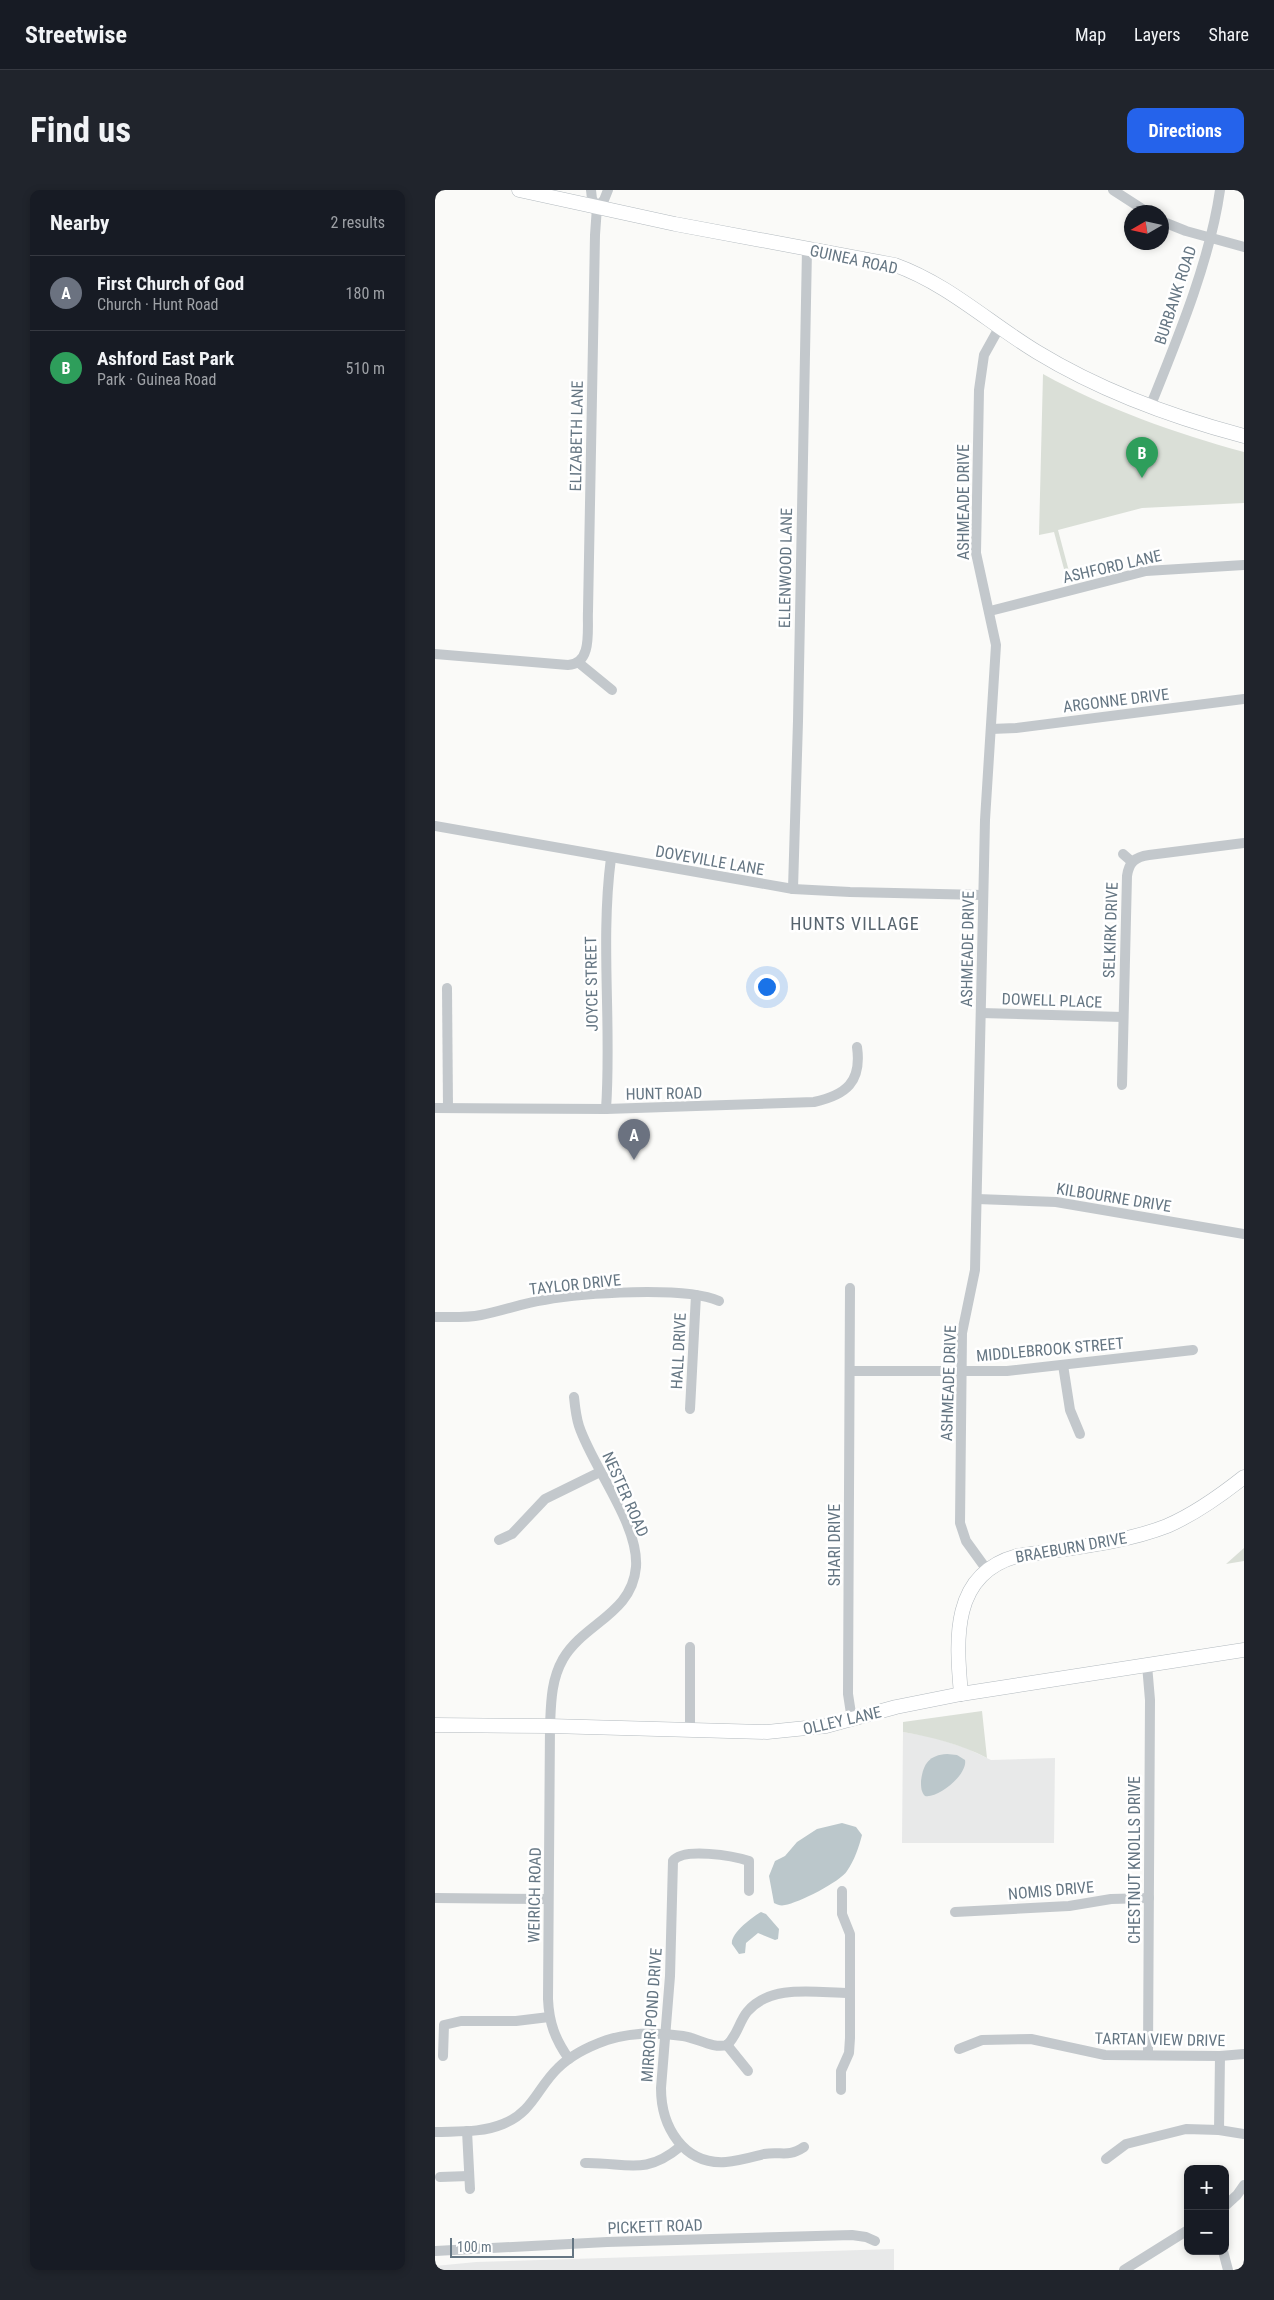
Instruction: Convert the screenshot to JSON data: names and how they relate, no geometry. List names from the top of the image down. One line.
{"streets":{"main road":["GUINEA ROAD","BRAEBURN DRIVE","OLLEY LANE"],"street":["BURBANK ROAD","ELIZABETH LANE","ASHMEADE DRIVE","ASHFORD LANE","ELLENWOOD LANE","ARGONNE DRIVE","DOVEVILLE LANE","SELKIRK DRIVE","JOYCE STREET","DOWELL PLACE","HUNT ROAD","KILBOURNE DRIVE","TAYLOR DRIVE","MIDDLEBROOK STREET","HALL DRIVE","NESTER ROAD","SHARI DRIVE","CHESTNUT KNOLLS DRIVE","NOMIS DRIVE","WEIRICH ROAD","MIRROR POND DRIVE","TARTAN VIEW DRIVE","PICKETT ROAD"]},"crossings":[["GUINEA ROAD","BURBANK ROAD"],["GUINEA ROAD","ELIZABETH LANE"],["GUINEA ROAD","ASHMEADE DRIVE"],["GUINEA ROAD","ELLENWOOD LANE"],["ASHMEADE DRIVE","ASHFORD LANE"],["ASHMEADE DRIVE","ARGONNE DRIVE"],["ASHMEADE DRIVE","DOVEVILLE LANE"],["ASHMEADE DRIVE","DOWELL PLACE"],["ASHMEADE DRIVE","KILBOURNE DRIVE"],["ASHMEADE DRIVE","MIDDLEBROOK STREET"],["ASHMEADE DRIVE","BRAEBURN DRIVE"],["ELLENWOOD LANE","DOVEVILLE LANE"],["DOVEVILLE LANE","JOYCE STREET"],["SELKIRK DRIVE","DOWELL PLACE"],["JOYCE STREET","HUNT ROAD"],["TAYLOR DRIVE","HALL DRIVE"],["MIDDLEBROOK STREET","SHARI DRIVE"],["NESTER ROAD","OLLEY LANE"],["NESTER ROAD","WEIRICH ROAD"],["SHARI DRIVE","OLLEY LANE"],["BRAEBURN DRIVE","OLLEY LANE"],["OLLEY LANE","CHESTNUT KNOLLS DRIVE"],["OLLEY LANE","WEIRICH ROAD"],["CHESTNUT KNOLLS DRIVE","NOMIS DRIVE"],["CHESTNUT KNOLLS DRIVE","TARTAN VIEW DRIVE"]],"districts":["HUNTS VILLAGE"],"scale_bar":"100 m","north":"left","page":{"header":"Streetwise","nav":["Map","Layers","Share"],"buttons":"Directions","title":"Find us","heading":["Nearby","2 results"],"list":[{"mark":"A","name":"First Church of God","note":"Church · Hunt Road","value":"180 m"},{"mark":"B","name":"Ashford East Park","note":"Park · Guinea Road","value":"510 m"}],"pins":["B","A"],"map_buttons":["+","−"],"scale":"100 m"}}
